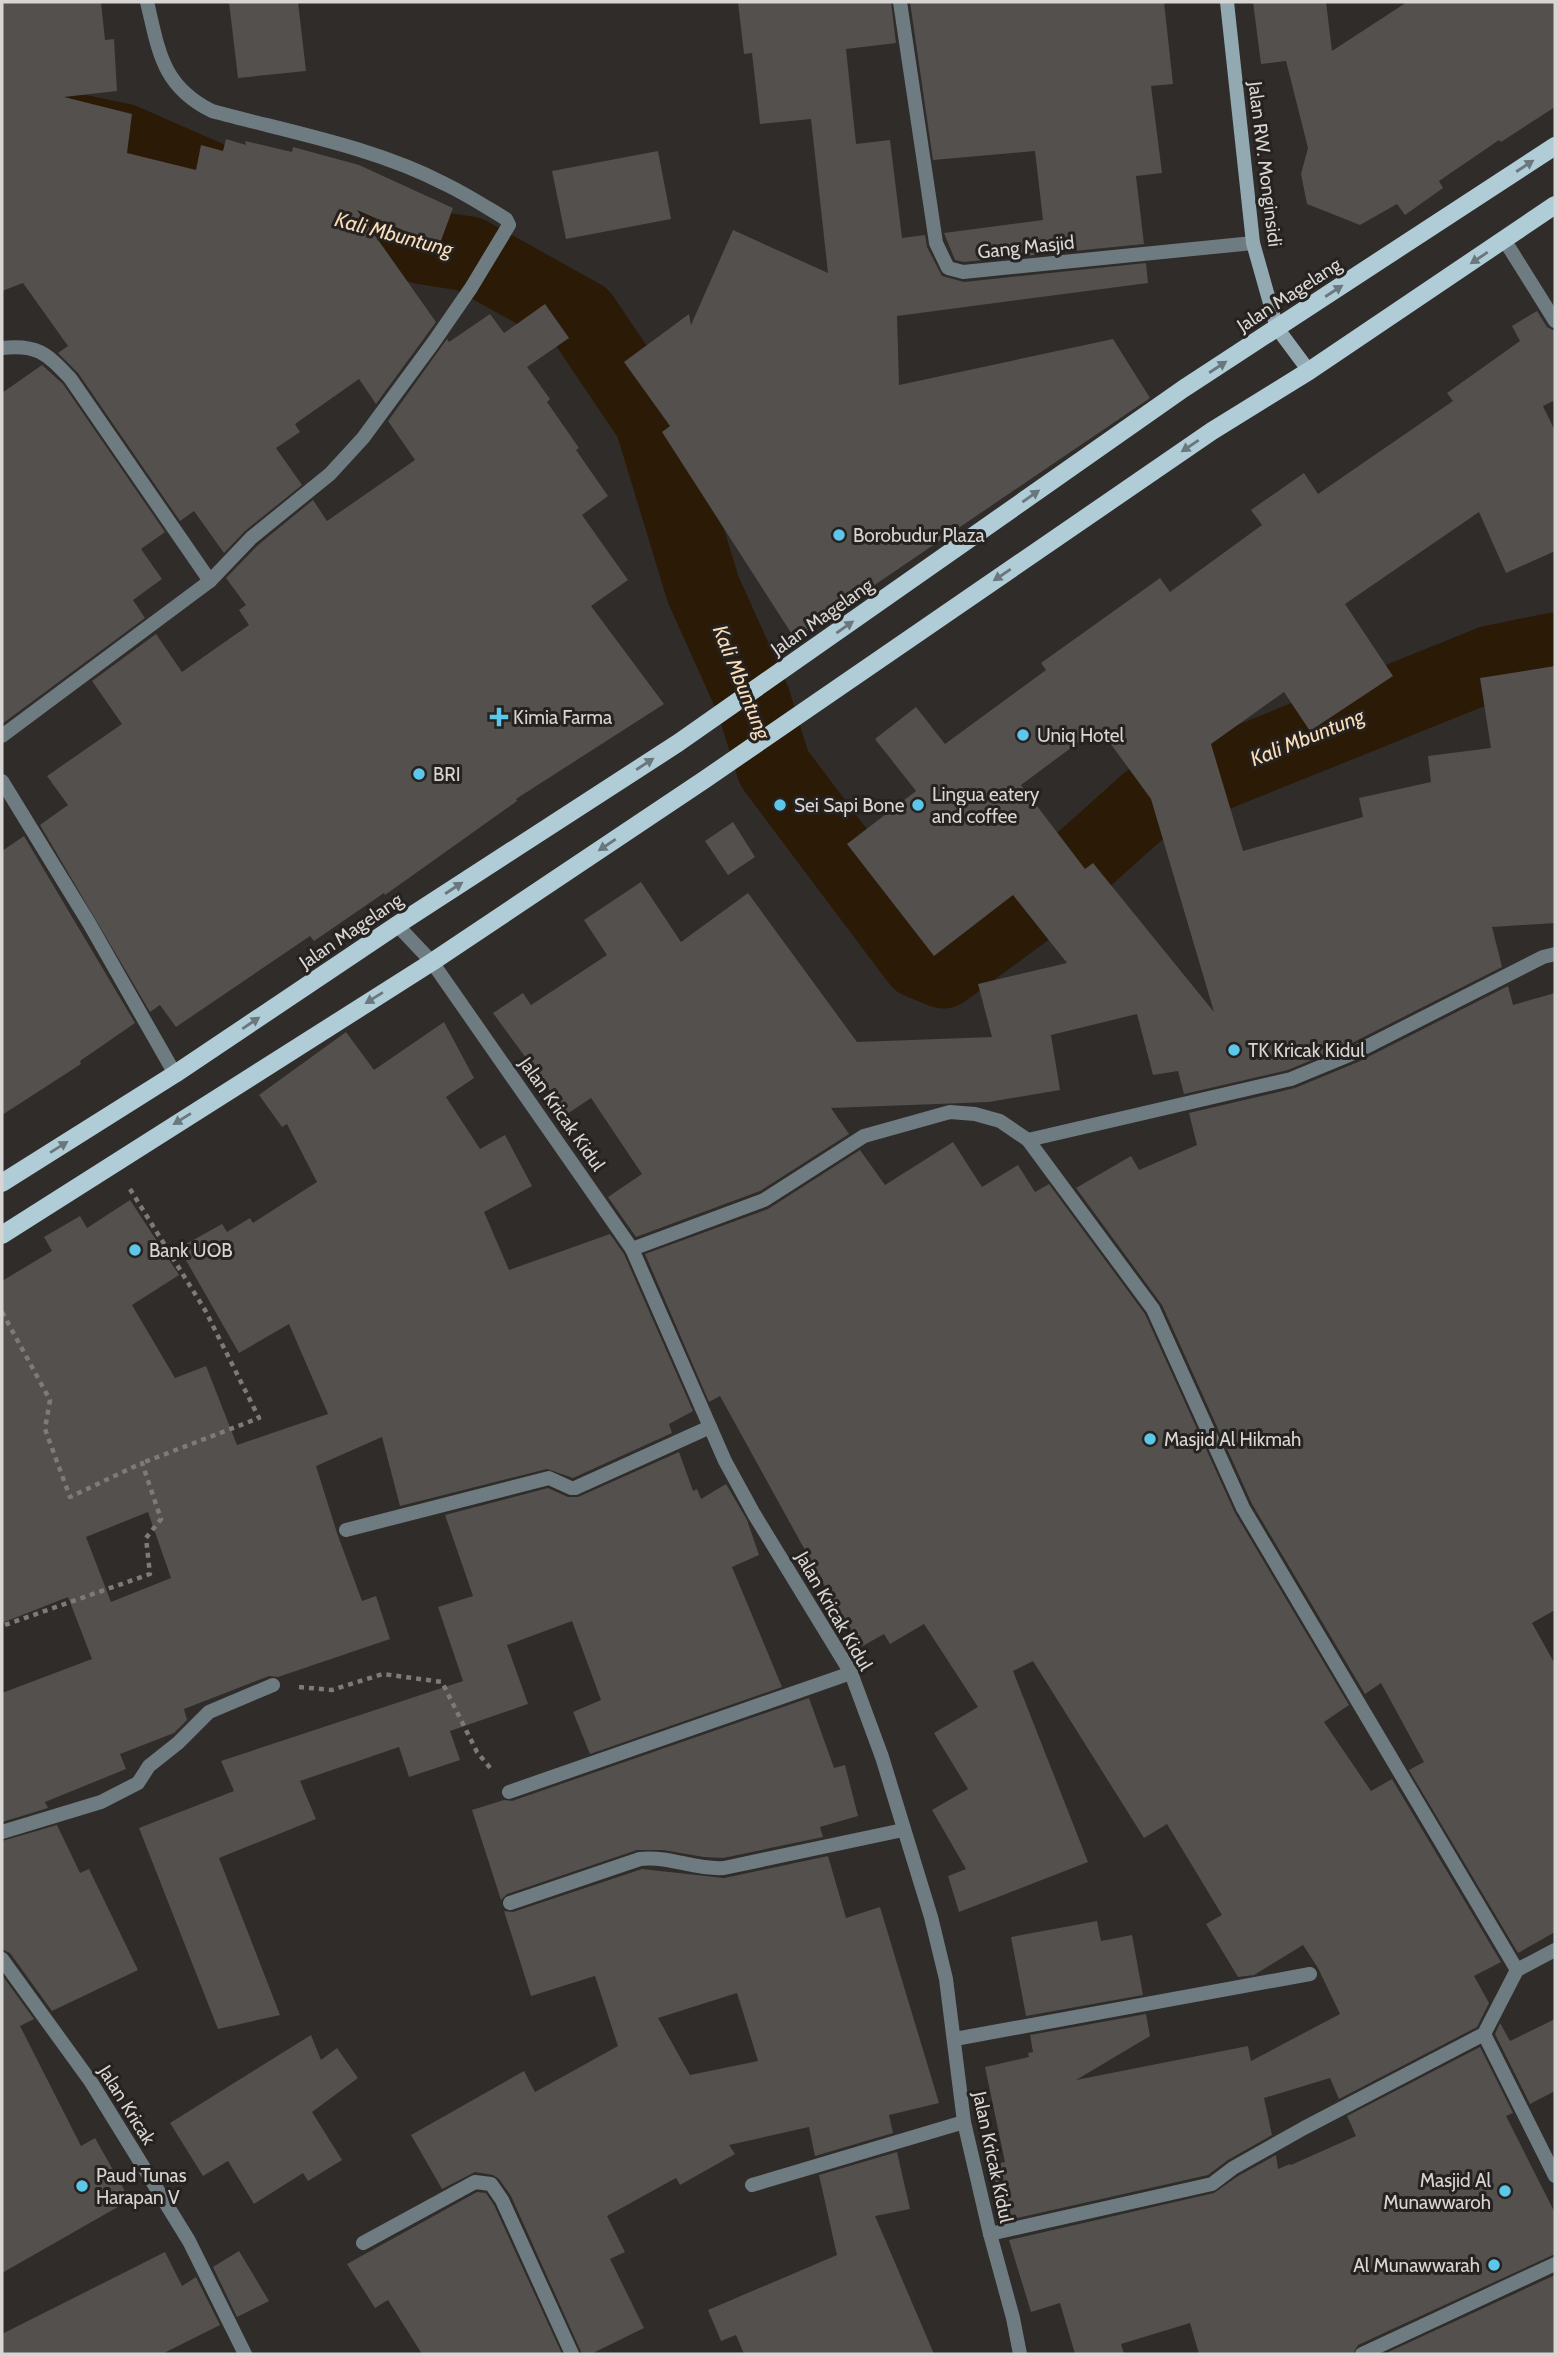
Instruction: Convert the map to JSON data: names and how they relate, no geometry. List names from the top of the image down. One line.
{"streets":{"main road":["Jalan RW. Monginsidi","Jalan Magelang"],"street":["Gang Masjid","Jalan Kricak Kidul","Jalan Kricak"]},"crossings":[["Jalan RW. Monginsidi","Gang Masjid"],["Jalan RW. Monginsidi","Jalan Magelang"],["Jalan Magelang","Jalan Kricak Kidul"]],"water":["Kali Mbuntung"],"places":{"other":["Borobudur Plaza","Uniq Hotel","BRI","Sei Sapi Bone","Lingua eatery and coffee","TK Kricak Kidul","Bank UOB","Masjid Al Hikmah","Paud Tunas Harapan V","Masjid Al Munawwaroh","Al Munawwarah"],"health":["Kimia Farma"]}}
